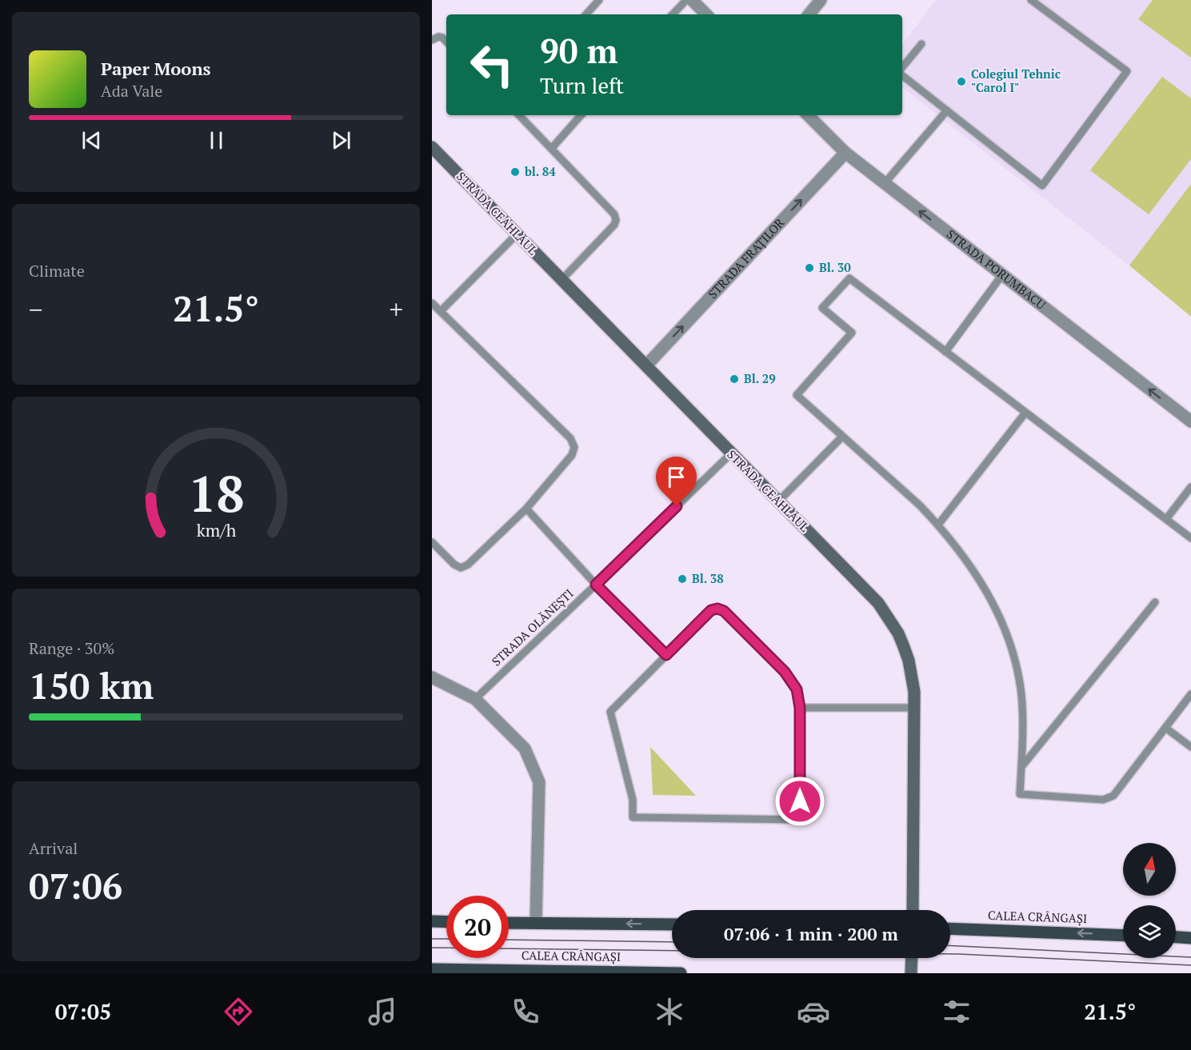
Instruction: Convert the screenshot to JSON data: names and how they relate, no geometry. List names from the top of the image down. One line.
{"streets":{"main road":["CALEA CRÂNGAȘI"],"street":["STRADA CEAHLĂUL","STRADA FRAȚILOR","STRADA PORUMBACU"],"lane":["STRADA OLĂNEȘTI"]},"crossings":[["STRADA CEAHLĂUL","STRADA FRAȚILOR"],["STRADA CEAHLĂUL","STRADA OLĂNEȘTI"],["STRADA FRAȚILOR","STRADA PORUMBACU"]],"one_way":["STRADA FRAȚILOR","STRADA PORUMBACU","CALEA CRÂNGAȘI"],"places":["Colegiul Tehnic \"Carol I\"","bl. 84","Bl. 30","Bl. 29","Bl. 38"],"north":"top","page":{"turn":["90 m","Turn left"],"song":["Paper Moons","Ada Vale"],"tile":["Climate",["Range · 30%","150 km"],["Arrival","07:06"]],"heat":["−","21.5°","+"],"limit":"20","trip":"07:06 · 1 min · 200 m","tabs":["07:05","21.5°"],"gauge":["18","km/h"]}}
